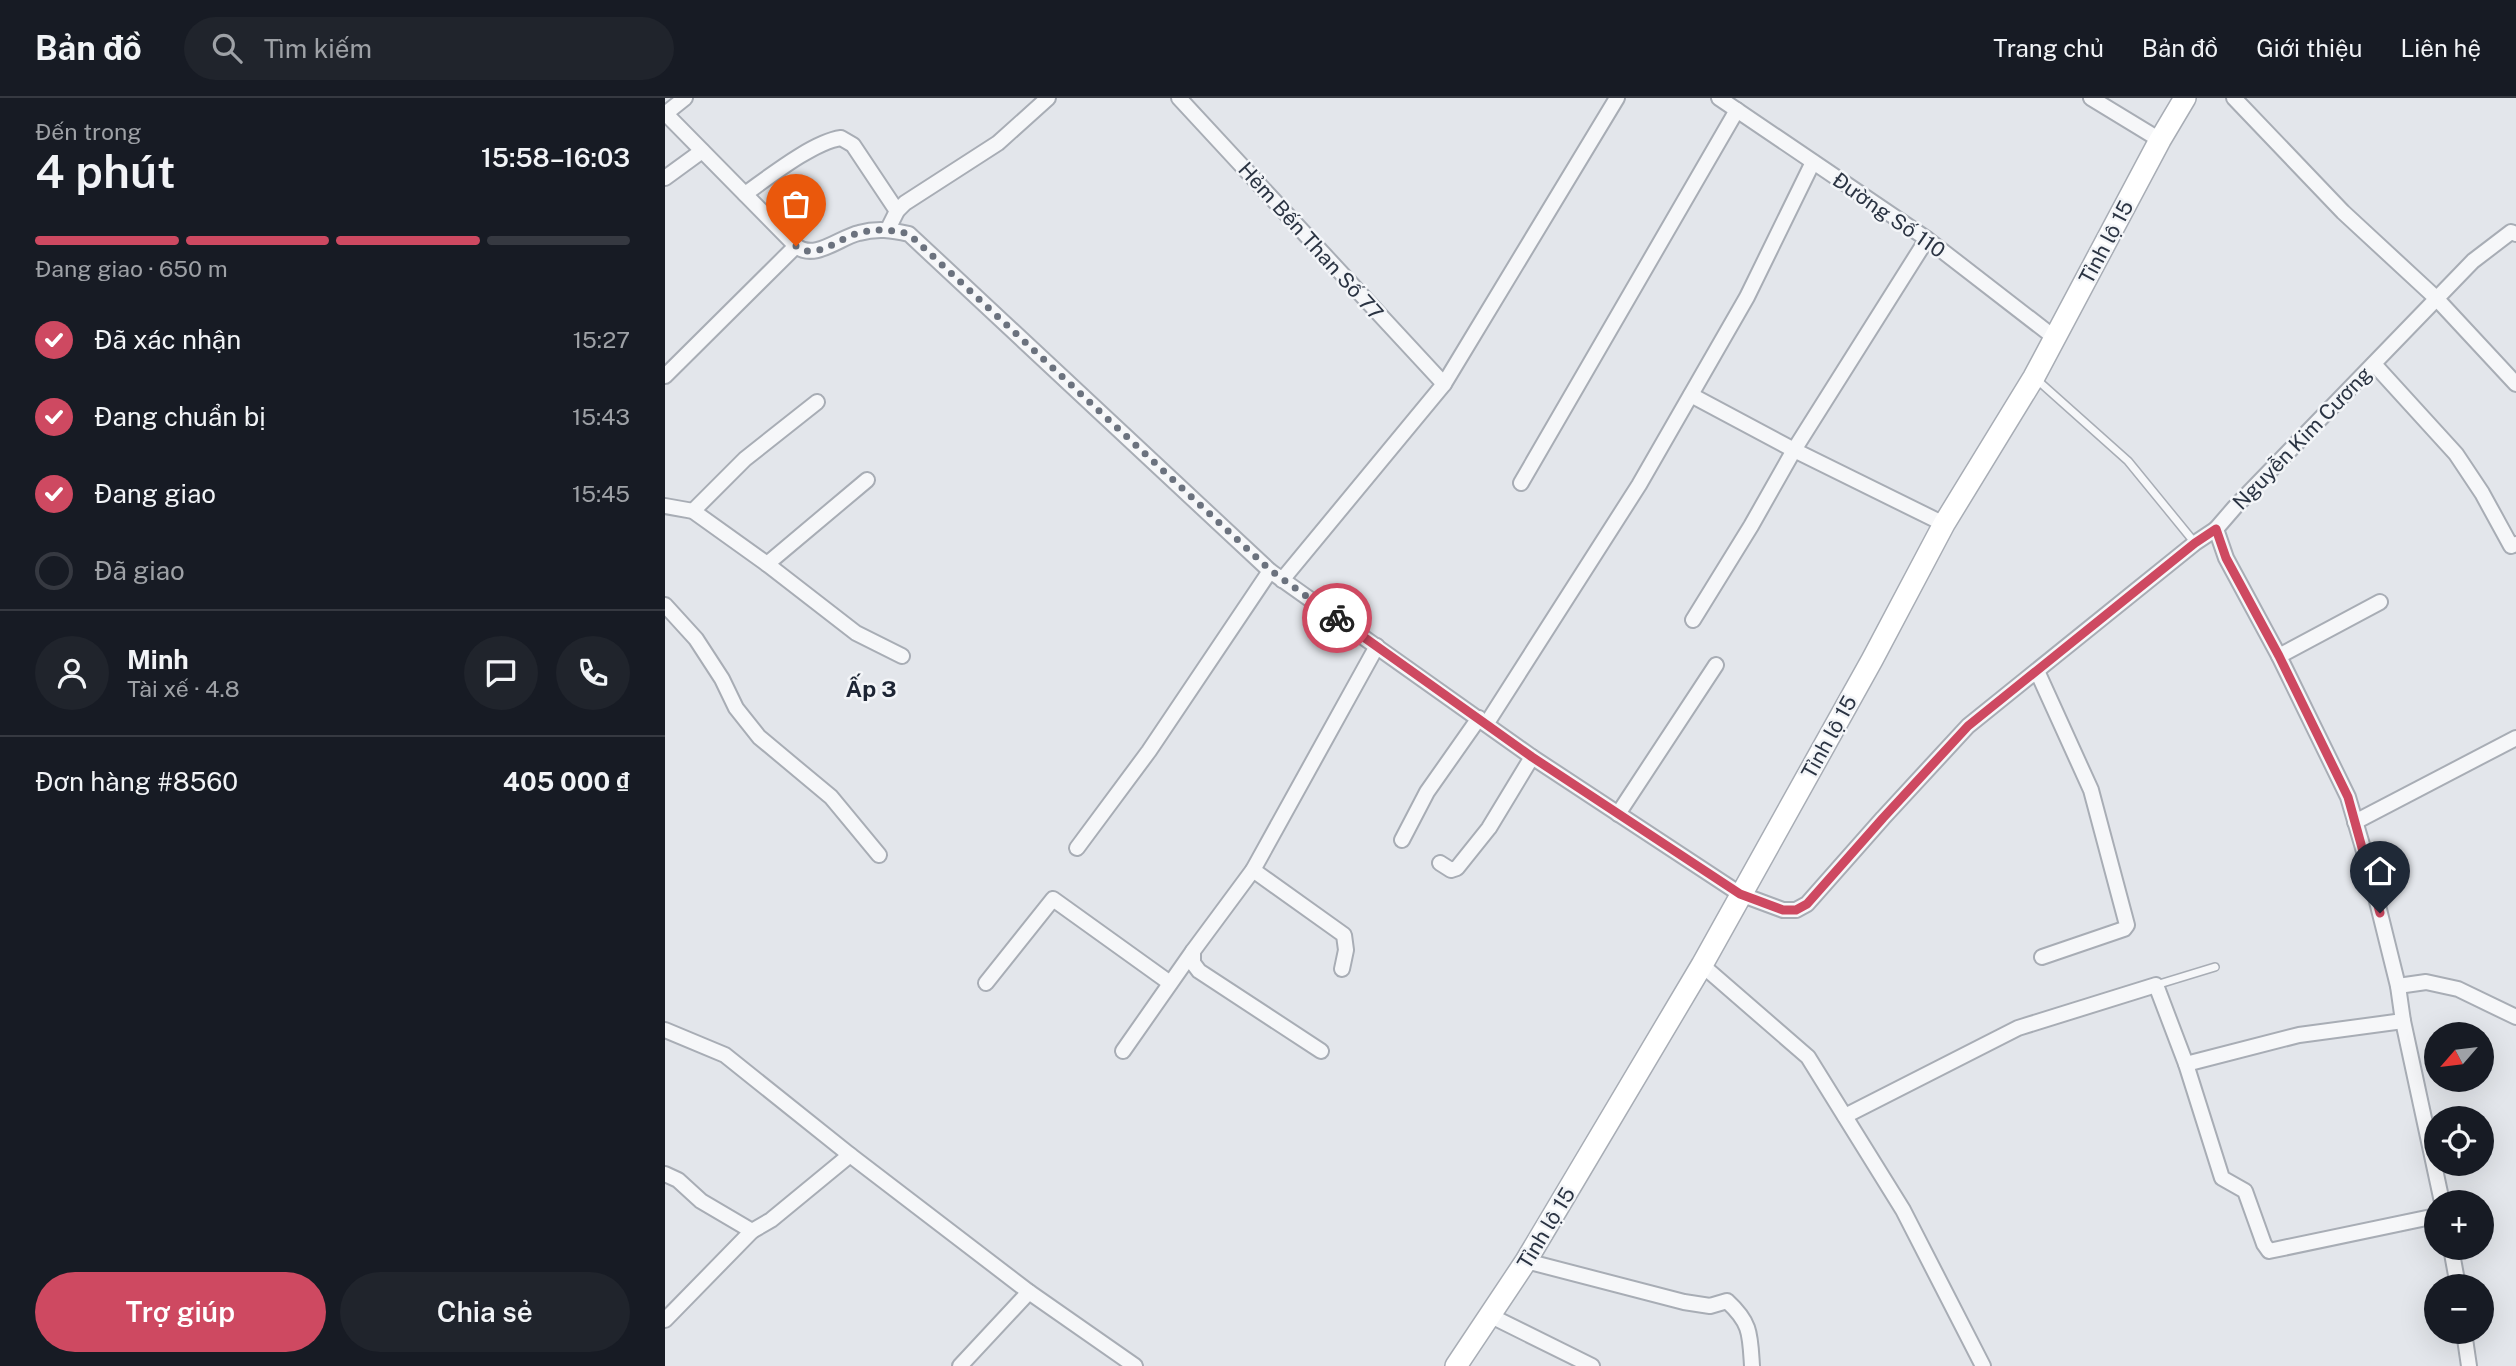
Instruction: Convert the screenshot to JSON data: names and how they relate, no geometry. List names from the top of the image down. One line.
{"streets":{"main road":["Tỉnh lộ 15"],"street":["Đường Số 110","Hẻm Bến Than Số 77","Nguyễn Kim Cương"]},"crossings":[["Đường Số 110","Tỉnh lộ 15"]],"districts":["Ấp 3"],"north":"bottom left","page":{"header":"Bản đồ","search":"Tìm kiếm","nav":["Trang chủ","Bản đồ","Giới thiệu","Liên hệ"],"heading":["4 phút","Đến trong","15:58–16:03"],"panel":["Minh","Tài xế · 4.8","Đơn hàng #8560","405 000 ₫"],"bar":"Đang giao · 650 m","list":[["Đã xác nhận","15:27"],["Đang chuẩn bị","15:43"],["Đang giao","15:45"],"Đã giao"],"map_buttons":["+","−"],"buttons":["Trợ giúp","Chia sẻ"]}}
